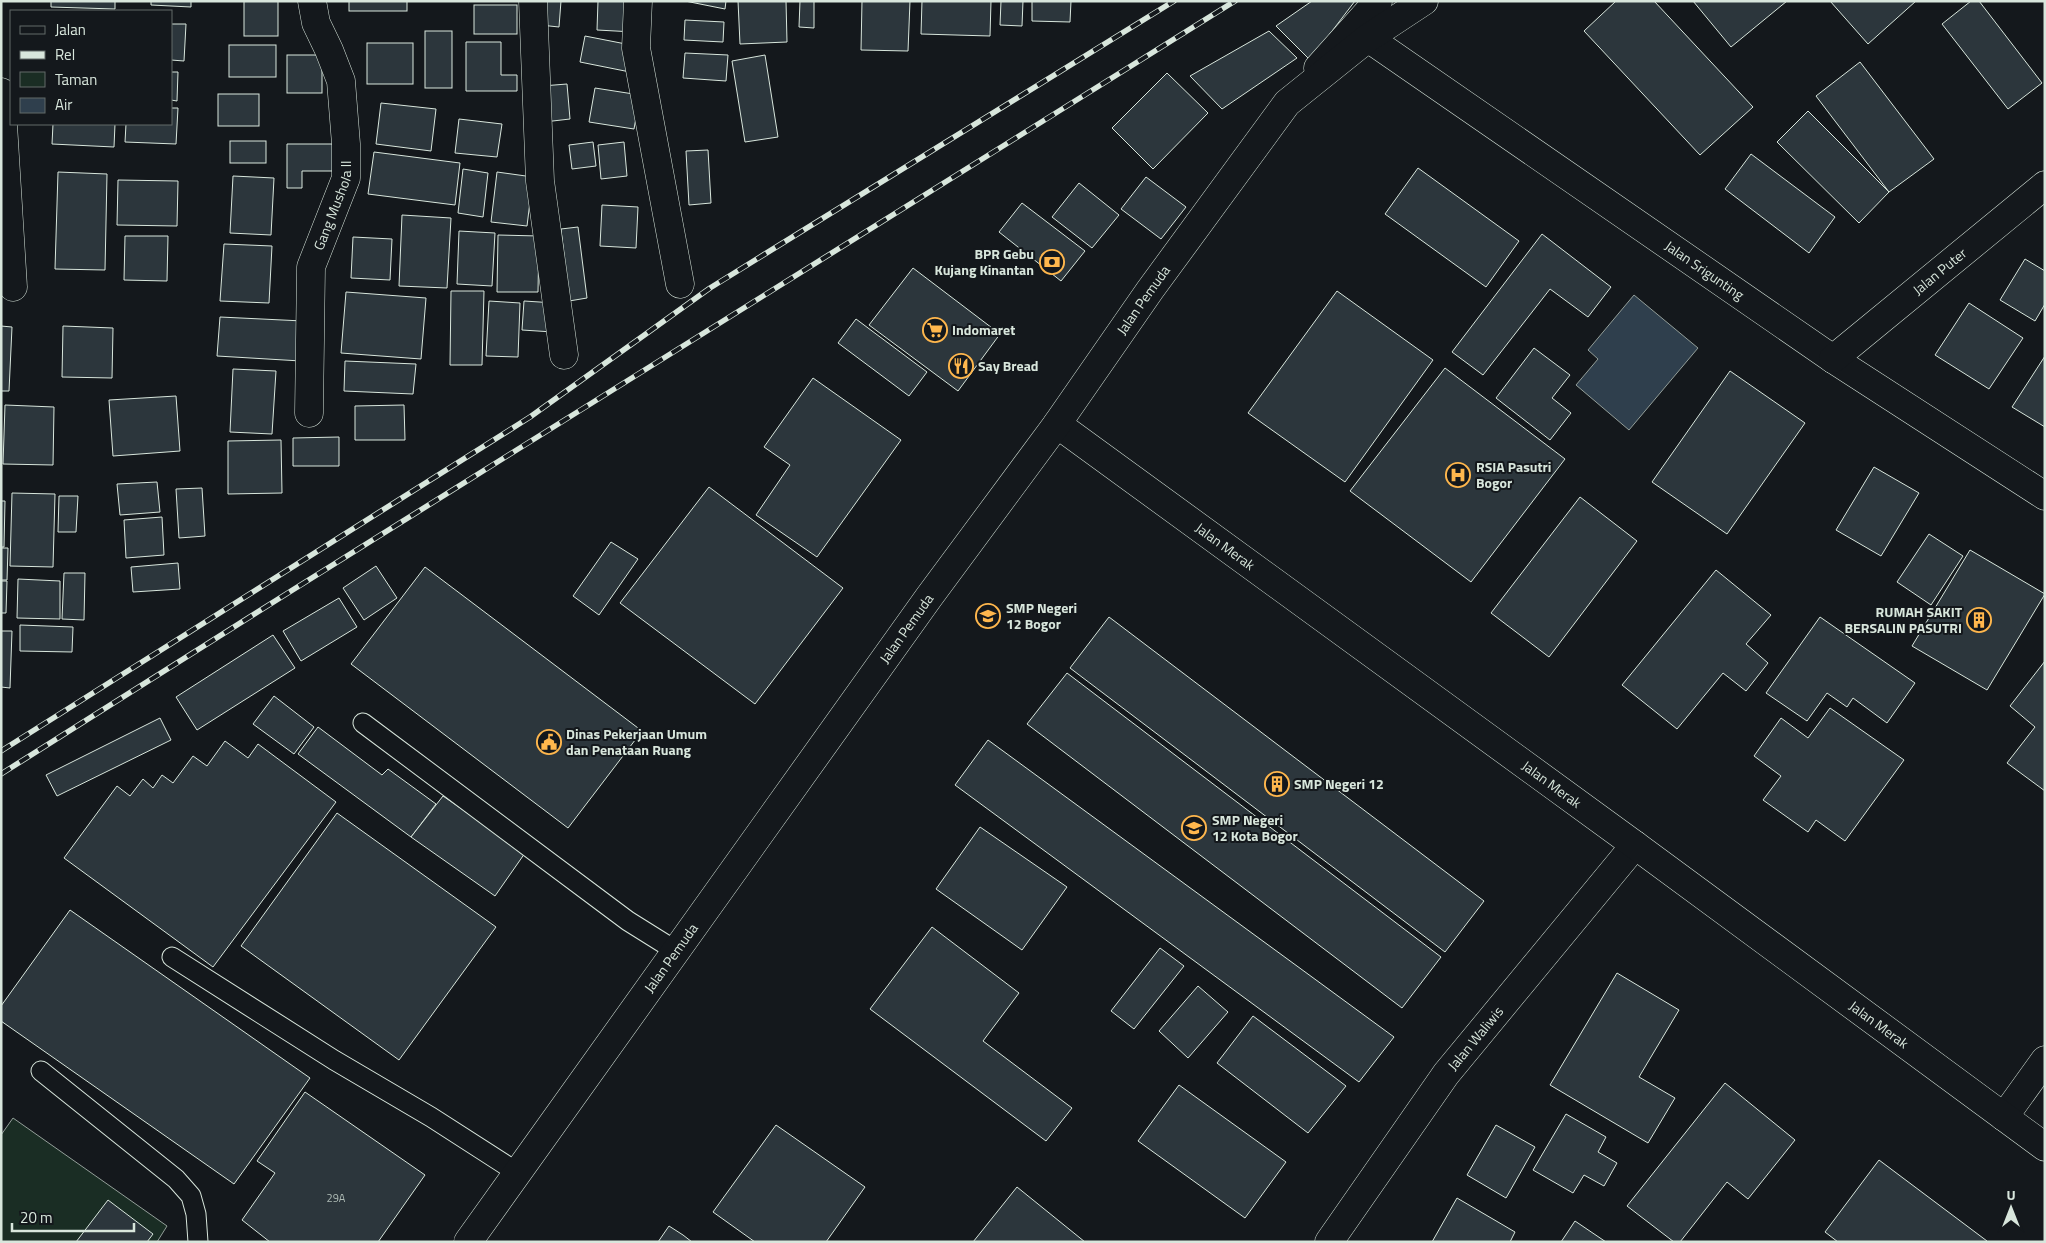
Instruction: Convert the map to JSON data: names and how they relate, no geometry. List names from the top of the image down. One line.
{"streets":{"street":["Gang Mushola II","Jalan Srigunting","Jalan Puter","Jalan Pemuda","Jalan Merak","Jalan Waliwis"]},"crossings":[["Jalan Srigunting","Jalan Puter"],["Jalan Srigunting","Jalan Pemuda"],["Jalan Pemuda","Jalan Merak"],["Jalan Merak","Jalan Waliwis"]],"places":{"bank":["BPR Gebu Kujang Kinantan"],"supermarket":["Indomaret"],"restaurant":["Say Bread"],"hospital":["RSIA Pasutri Bogor"],"school or university":["SMP Negeri 12 Bogor","SMP Negeri 12 Kota Bogor"],"building":["RUMAH SAKIT BERSALIN PASUTRI","SMP Negeri 12"],"public building":["Dinas Pekerjaan Umum dan Penataan Ruang"]},"house_numbers":["29A"],"legend":["Jalan","Rel","Taman","Air"],"scale_bar":"20 m","north":"top"}
